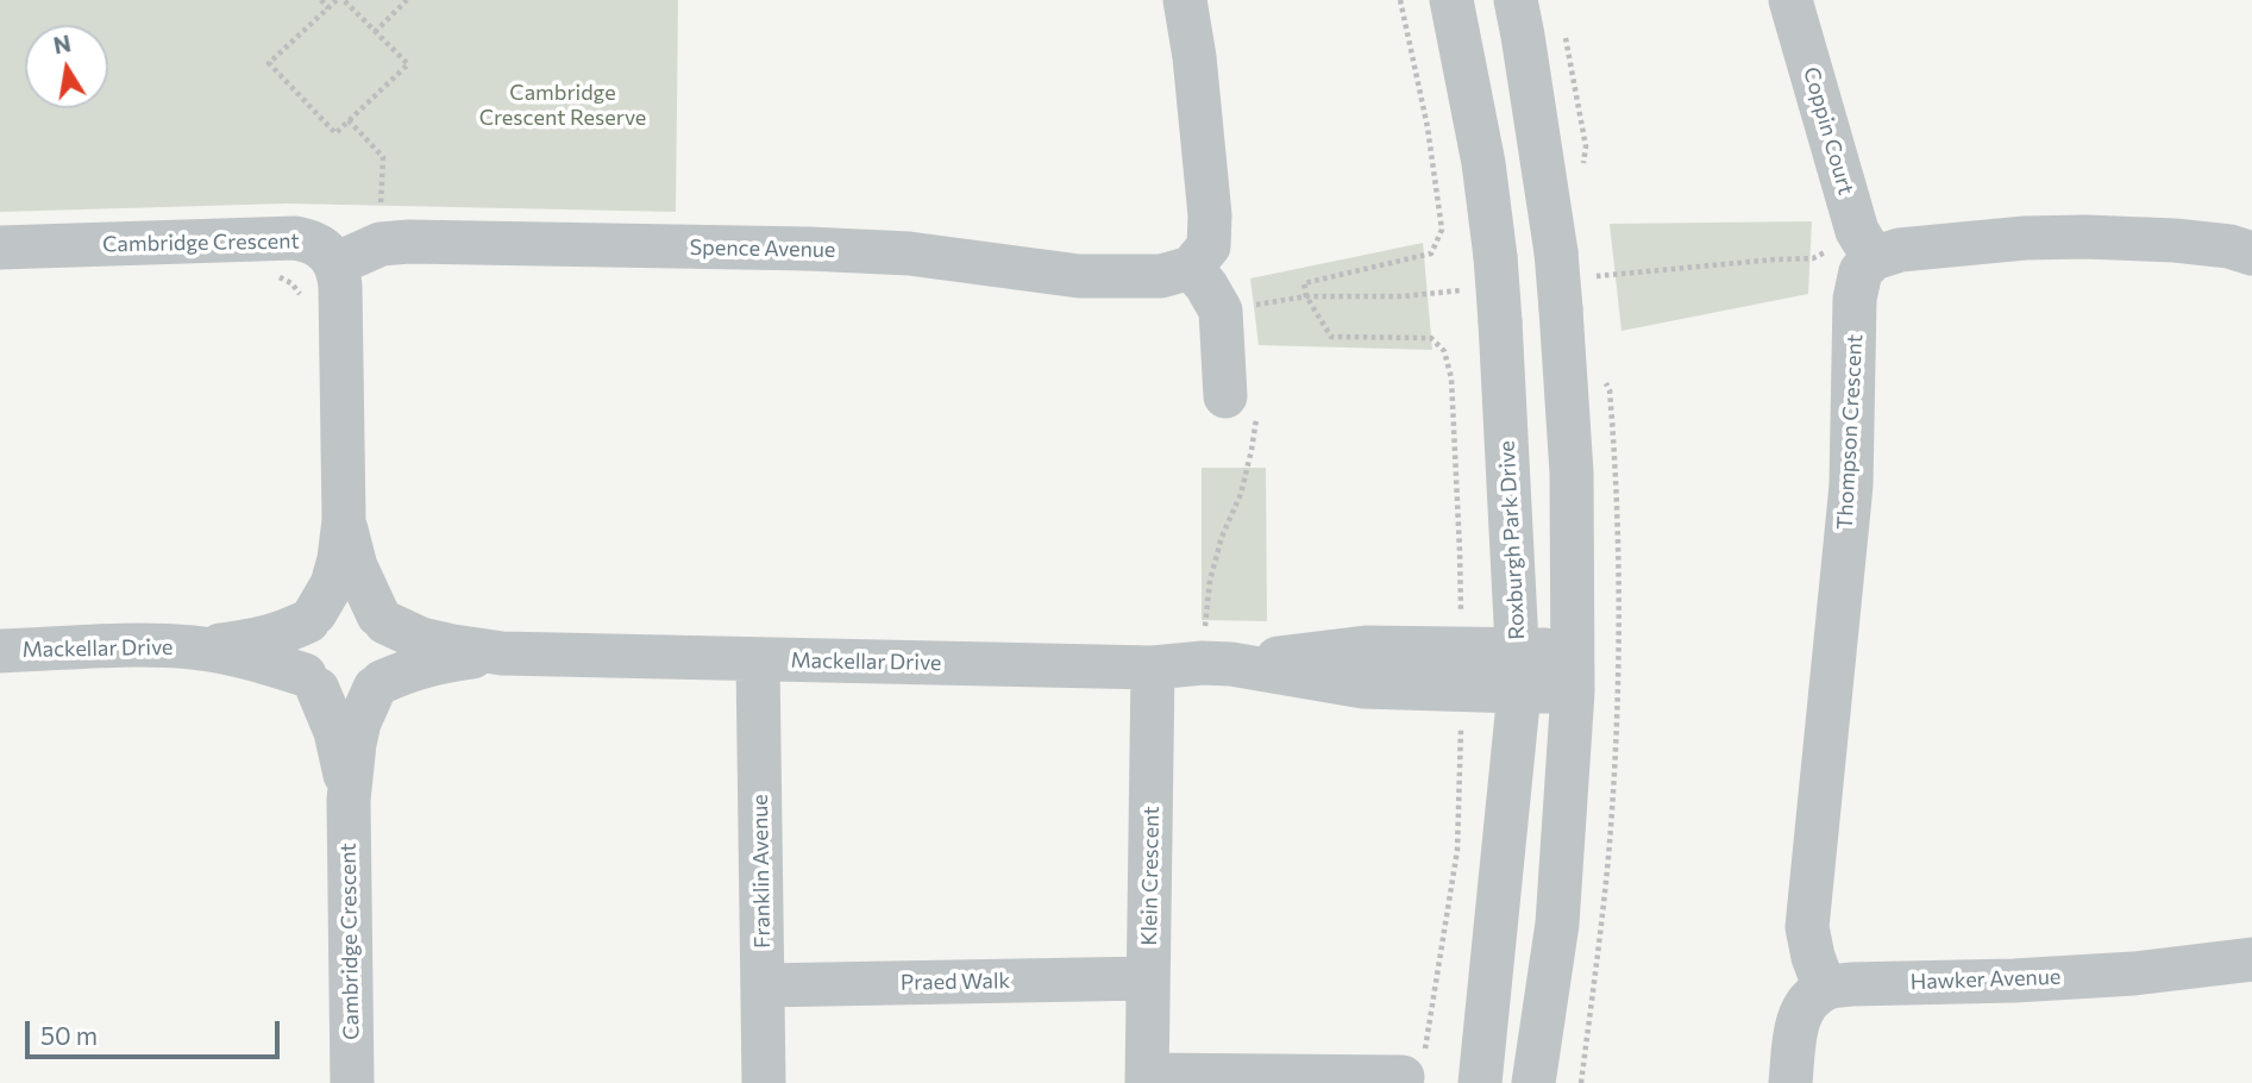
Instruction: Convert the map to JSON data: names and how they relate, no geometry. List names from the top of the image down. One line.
{"streets":{"street":["Coppin Court","Cambridge Crescent","Spence Avenue","Thompson Crescent","Roxburgh Park Drive","Mackellar Drive","Franklin Avenue","Klein Crescent","Hawker Avenue","Praed Walk"]},"crossings":[["Coppin Court","Thompson Crescent"],["Cambridge Crescent","Spence Avenue"],["Cambridge Crescent","Mackellar Drive"],["Thompson Crescent","Hawker Avenue"],["Roxburgh Park Drive","Mackellar Drive"],["Mackellar Drive","Franklin Avenue"],["Mackellar Drive","Klein Crescent"],["Franklin Avenue","Praed Walk"],["Klein Crescent","Praed Walk"]],"parks":["Cambridge Crescent Reserve"],"scale_bar":"50 m","north":"top"}
